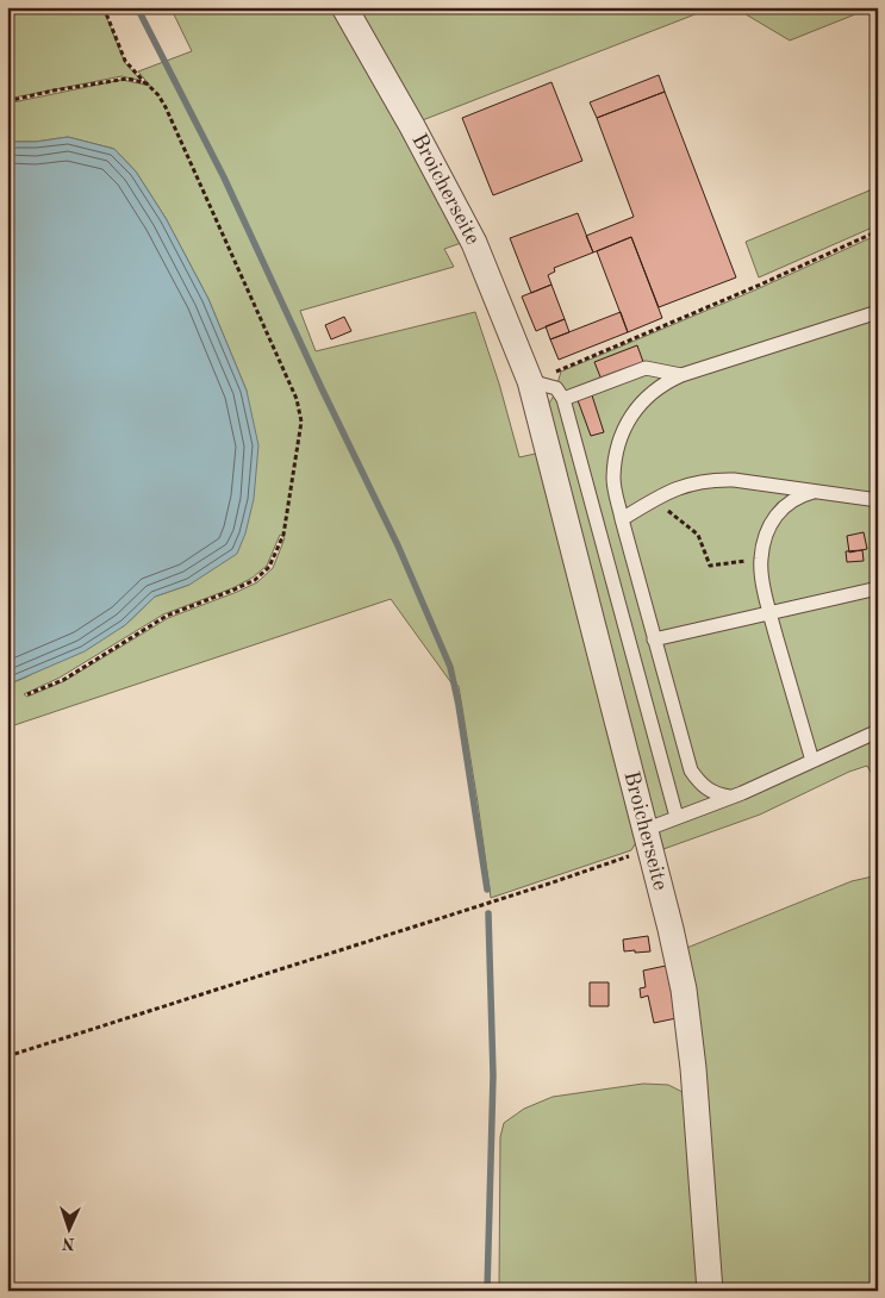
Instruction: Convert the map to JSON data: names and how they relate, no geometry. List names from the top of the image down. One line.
{"streets":{"street":["Broicherseite"]},"north":"bottom"}
